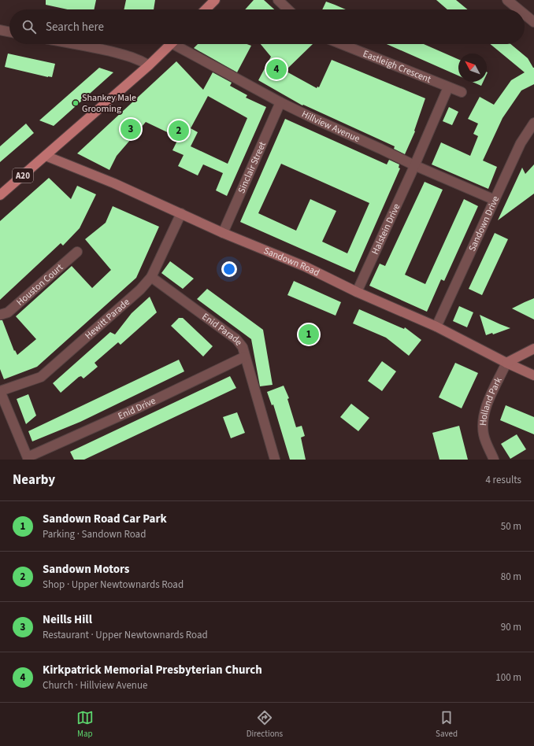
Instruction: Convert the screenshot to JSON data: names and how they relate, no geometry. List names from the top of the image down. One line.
{"streets":{"main road":["A20"],"street":["Eastleigh Crescent","Hillview Avenue","Sinclair Street","Sandown Drive","Halstein Drive","Sandown Road","Houston Court","Hewitt Parade","Enid Parade","Holland Park","Enid Drive"]},"crossings":[["Hillview Avenue","Sinclair Street"],["Hillview Avenue","Sandown Drive"],["Hillview Avenue","Halstein Drive"],["Sinclair Street","Sandown Road"],["A20","Sandown Road"],["Sandown Drive","Sandown Road"],["Halstein Drive","Sandown Road"],["Sandown Road","Hewitt Parade"],["Sandown Road","Holland Park"],["Hewitt Parade","Enid Parade"],["Enid Parade","Enid Drive"]],"places":["Shankey Male Grooming"],"north":"top left","page":{"search":"Search here","pins":["4","3","2","1"],"heading":["Nearby","4 results"],"list":[{"mark":"1","name":"Sandown Road Car Park","note":"Parking · Sandown Road","value":"50 m"},{"mark":"2","name":"Sandown Motors","note":"Shop · Upper Newtownards Road","value":"80 m"},{"mark":"3","name":"Neills Hill","note":"Restaurant · Upper Newtownards Road","value":"90 m"},{"mark":"4","name":"Kirkpatrick Memorial Presbyterian Church","note":"Church · Hillview Avenue","value":"100 m"}],"nav":["Map","Directions","Saved"]}}
